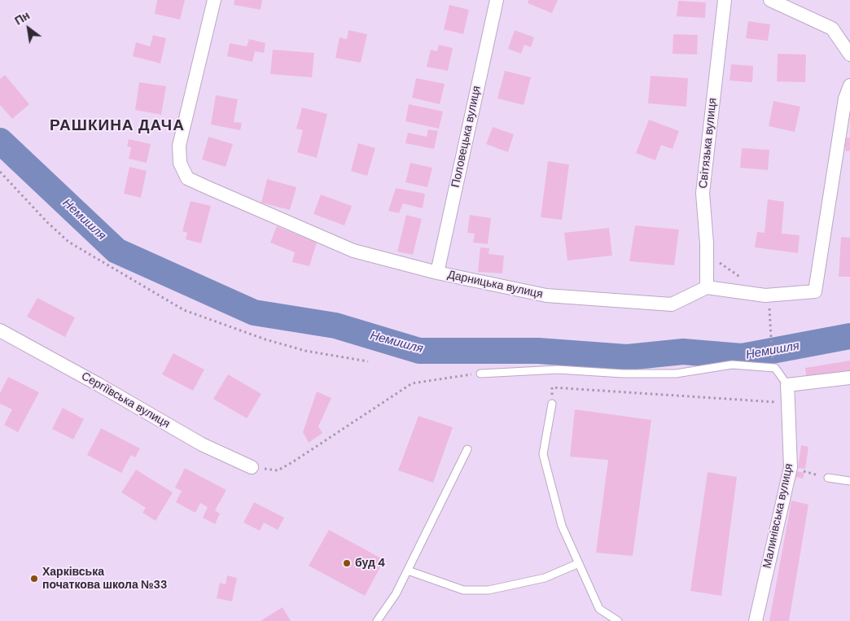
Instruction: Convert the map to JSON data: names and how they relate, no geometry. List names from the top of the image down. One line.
{"streets":{"street":["Половецька вулиця","Світязька вулиця","Дарницька вулиця","Сергіївська вулиця","Малинівська вулиця"]},"crossings":[["Половецька вулиця","Дарницька вулиця"],["Світязька вулиця","Дарницька вулиця"]],"districts":["РАШКИНА ДАЧА"],"water":["Немишля"],"places":["буд 4","Харківська початкова школа №33"],"north":"top left"}
